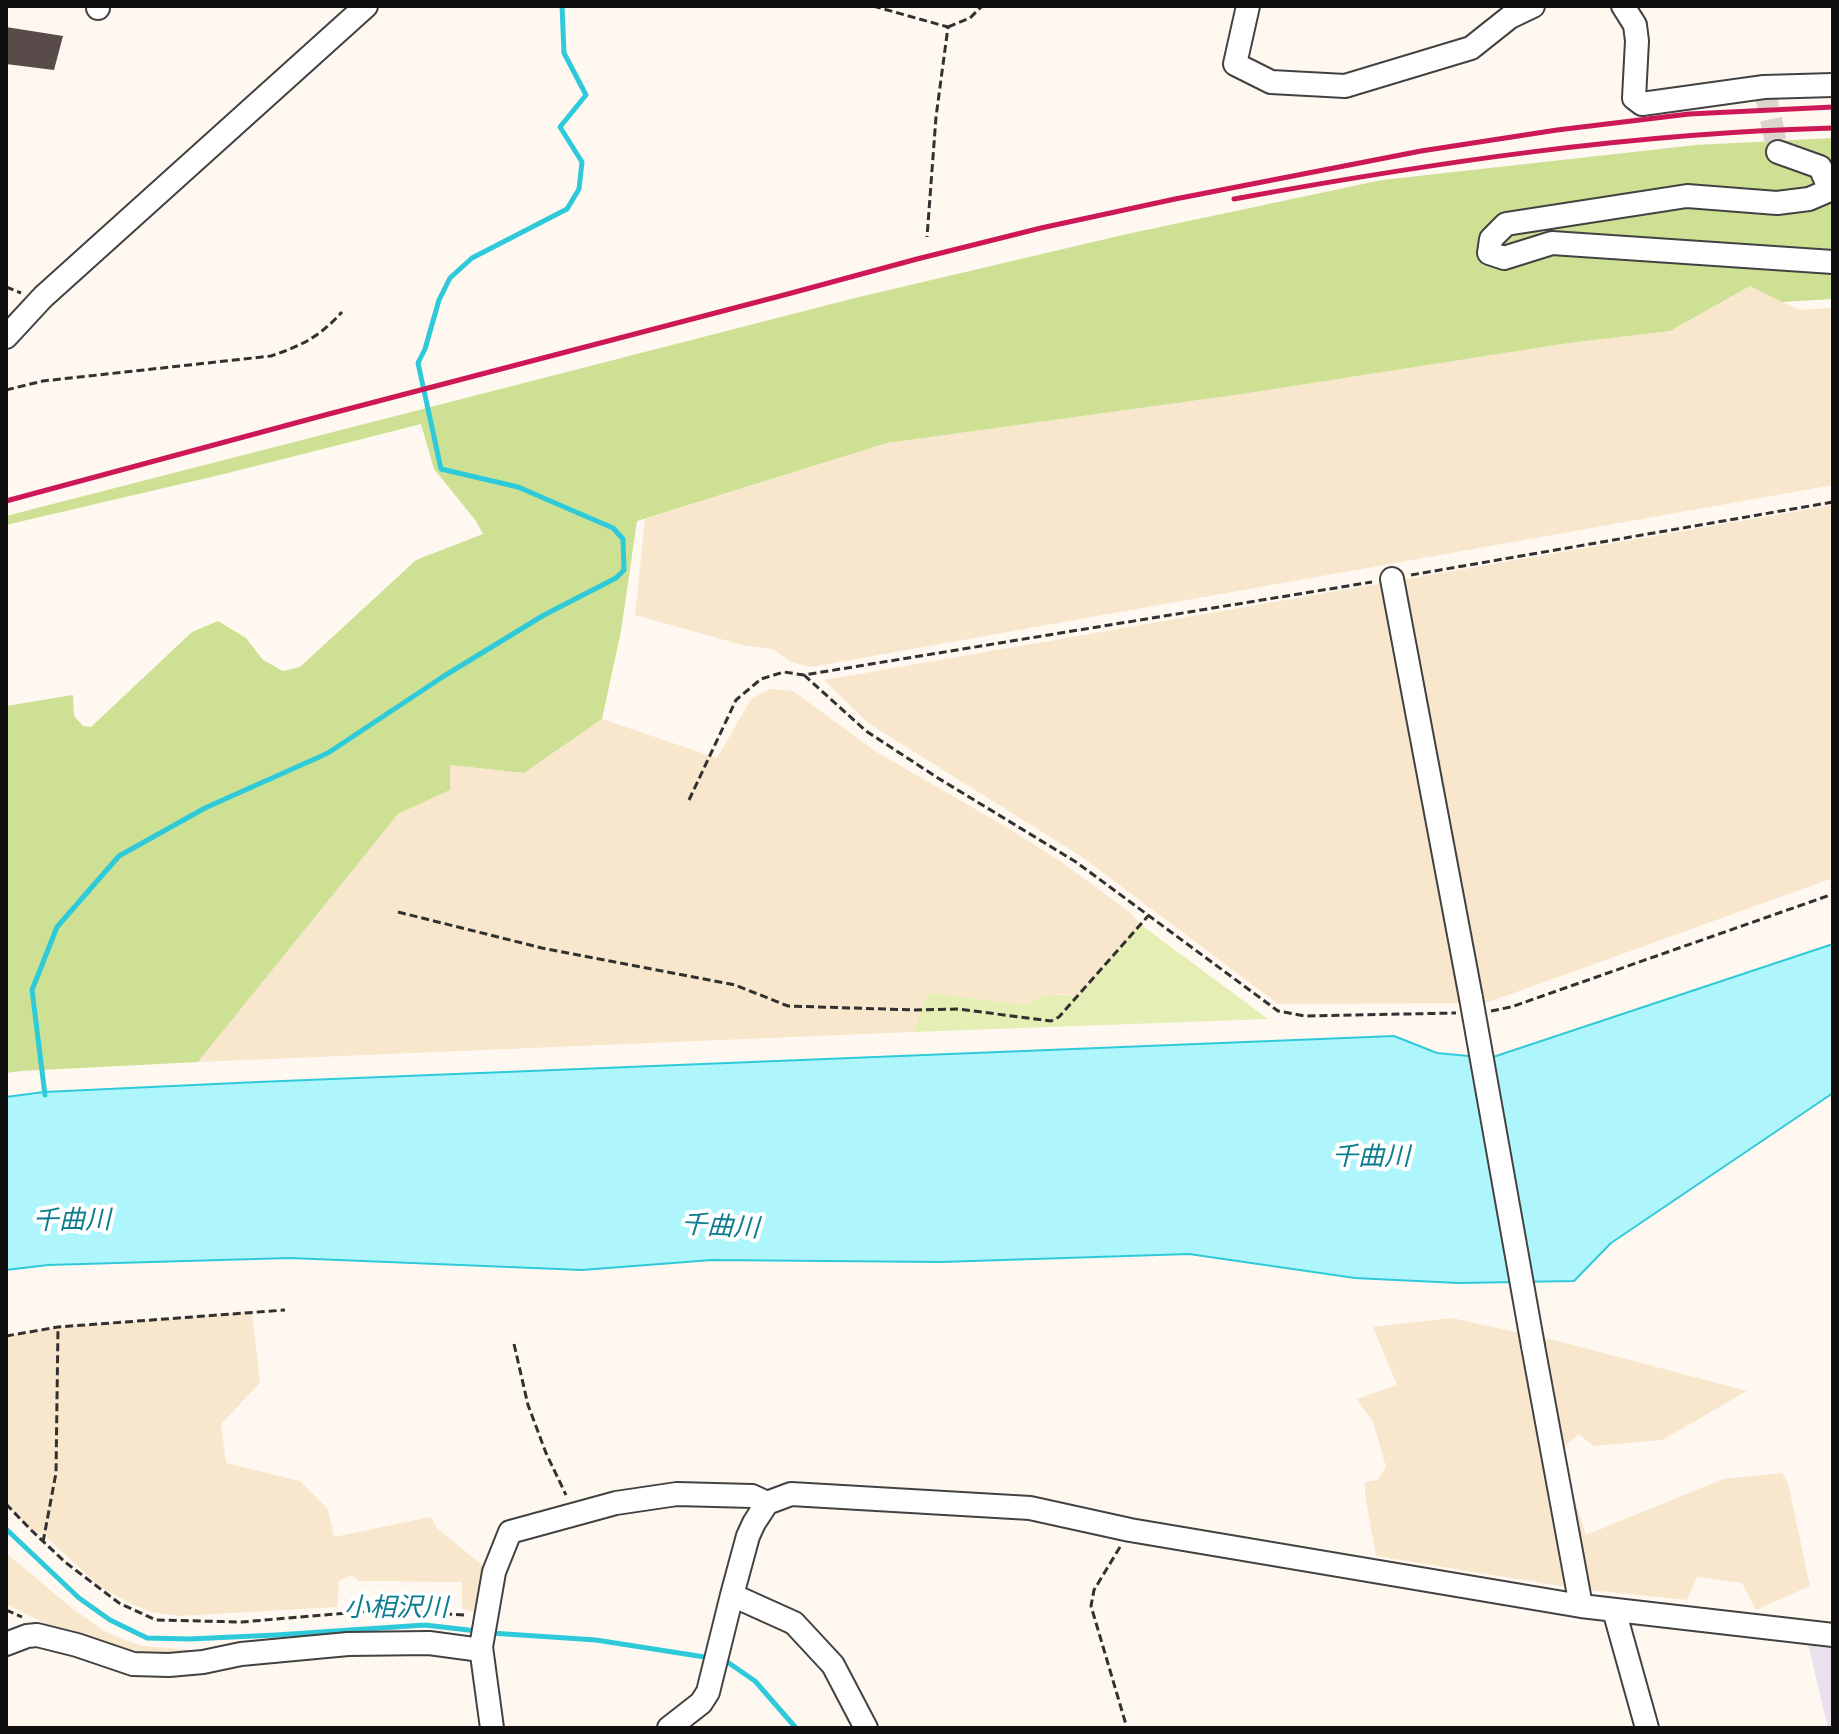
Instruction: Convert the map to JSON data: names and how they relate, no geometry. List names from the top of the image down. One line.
{"water":["千曲川","小相沢川"]}
